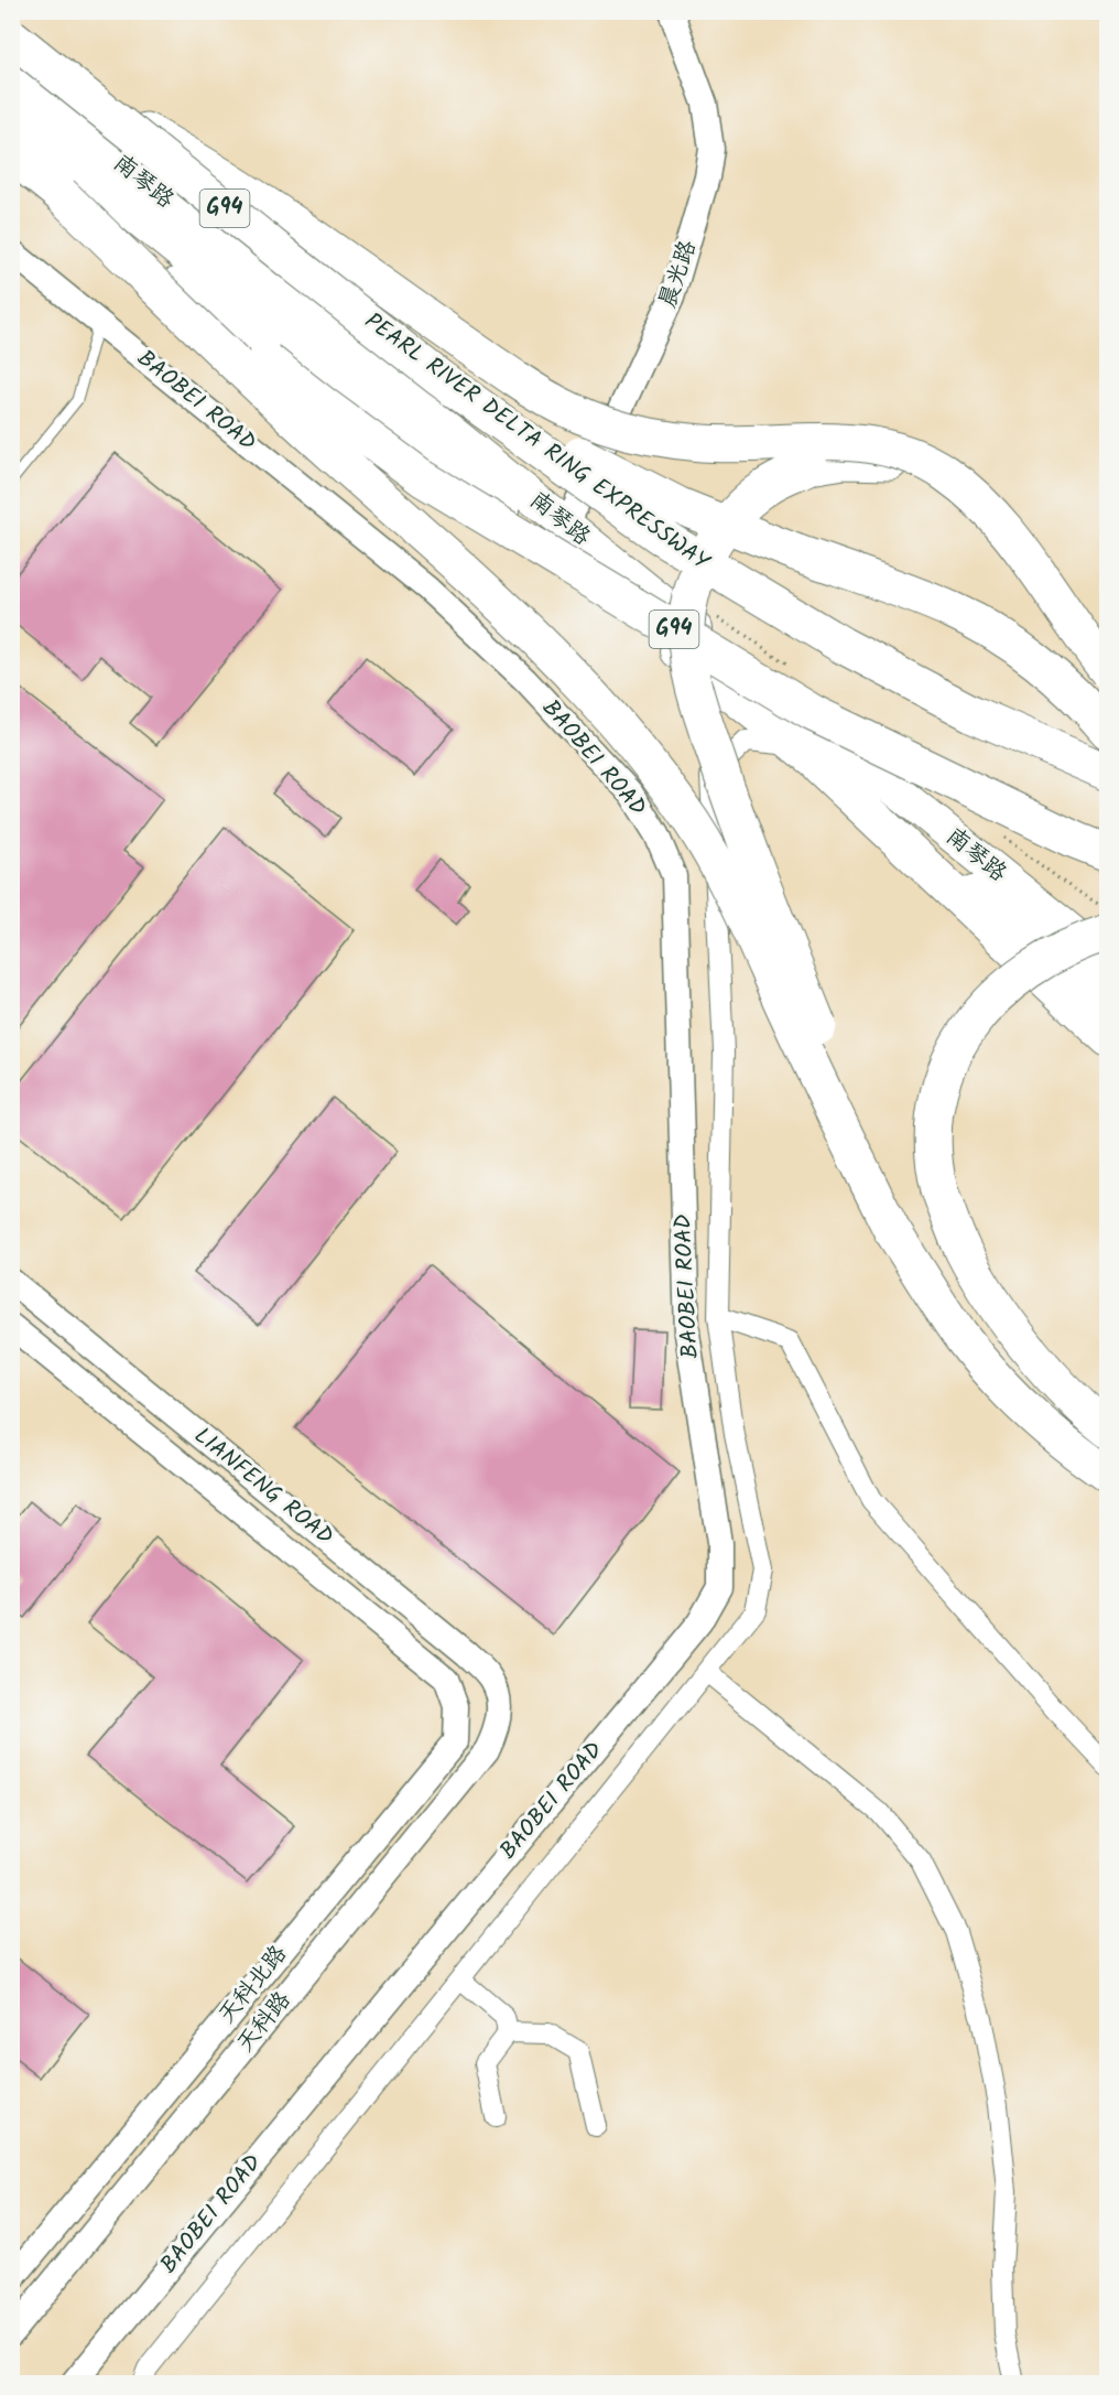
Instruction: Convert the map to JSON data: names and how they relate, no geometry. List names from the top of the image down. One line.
{"streets":{"highway":["G94","PEARL RIVER DELTA RING EXPRESSWAY"],"main road":["南琴路"],"street":["晨光路","BAOBEI ROAD","LIANFENG ROAD","天科北路","天科路"]},"crossings":[["南琴路","晨光路"],["LIANFENG ROAD","天科北路"],["LIANFENG ROAD","天科路"]]}
